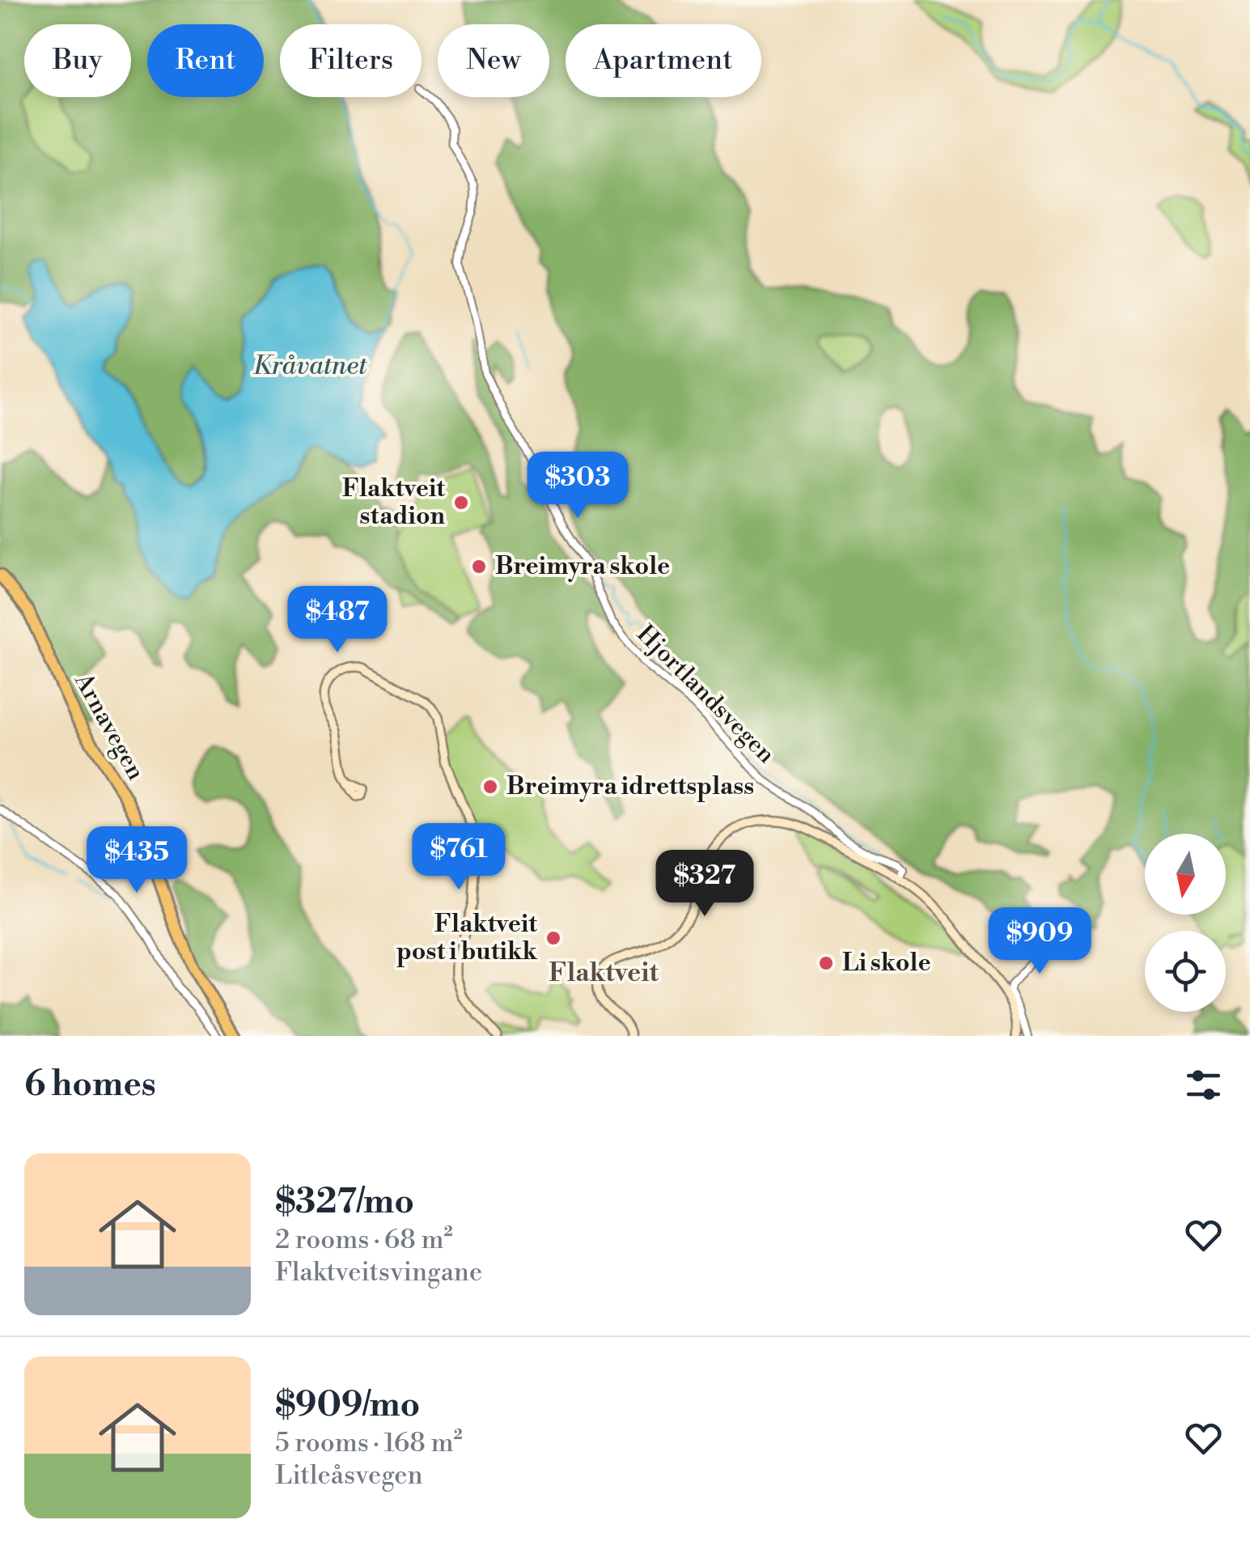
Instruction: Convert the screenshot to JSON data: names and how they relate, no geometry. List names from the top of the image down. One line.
{"streets":{"highway":["Arnavegen"],"street":["Hjortlandsvegen"]},"districts":["Flaktveit"],"water":["Kråvatnet"],"places":["Flaktveit stadion","Breimyra skole","Breimyra idrettsplass","Flaktveit post i butikk","Li skole"],"north":"bottom","page":{"chip":["Buy","Rent","Filters","New","Apartment"],"price":["$303","$487","$761","$435","$327","$909"],"heading":"6 homes","list":[{"name":"$327/mo","note":"2 rooms · 68 m² · Flaktveitsvingane"},{"name":"$909/mo","note":"5 rooms · 168 m² · Litleåsvegen"}]}}
